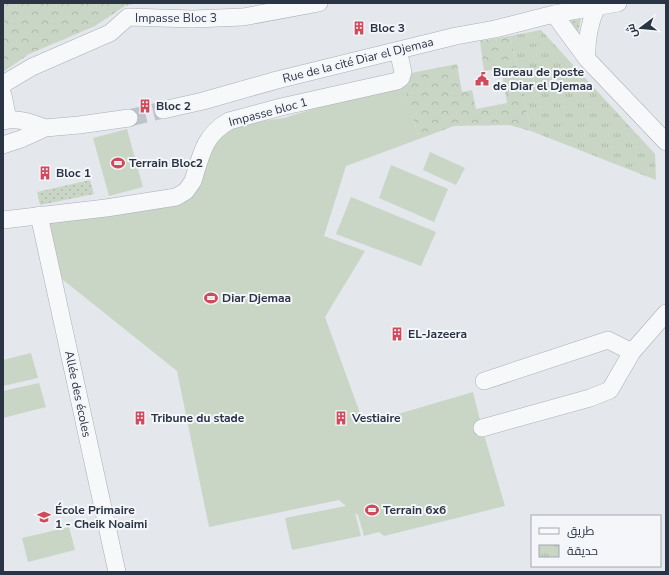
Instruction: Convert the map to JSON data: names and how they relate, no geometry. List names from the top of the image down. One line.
{"streets":{"street":["Impasse Bloc 3","Rue de la cité Diar el Djemaa","Impasse bloc 1","Allée des écoles"]},"crossings":[["Rue de la cité Diar el Djemaa","Impasse bloc 1"],["Impasse bloc 1","Allée des écoles"]],"places":{"building":["Bloc 3","Bloc 2","Bloc 1","EL-Jazeera","Tribune du stade","Vestiaire"],"public building":["Bureau de poste de Diar el Djemaa"],"sports":["Terrain Bloc2","Diar Djemaa","Terrain 6x6"],"school or university":["École Primaire 1 - Cheik Noaimi"]},"legend":["طريق","حديقة"],"north":"left"}
